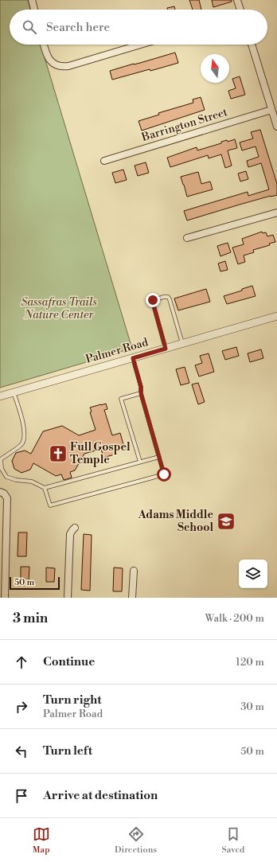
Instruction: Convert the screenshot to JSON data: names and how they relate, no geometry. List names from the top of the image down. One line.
{"streets":{"street":["Barrington Street","Palmer Road"]},"parks":["Sassafras Trails Nature Center"],"places":{"church":["Full Gospel Temple"],"school or university":["Adams Middle School"]},"scale_bar":"50 m","north":"top","page":{"search":"Search here","scale":"50 m","heading":["3 min","Walk · 200 m"],"list":[["Continue","120 m"],["Turn right","Palmer Road","30 m"],["Turn left","50 m"],"Arrive at destination"],"nav":["Map","Directions","Saved"]}}
